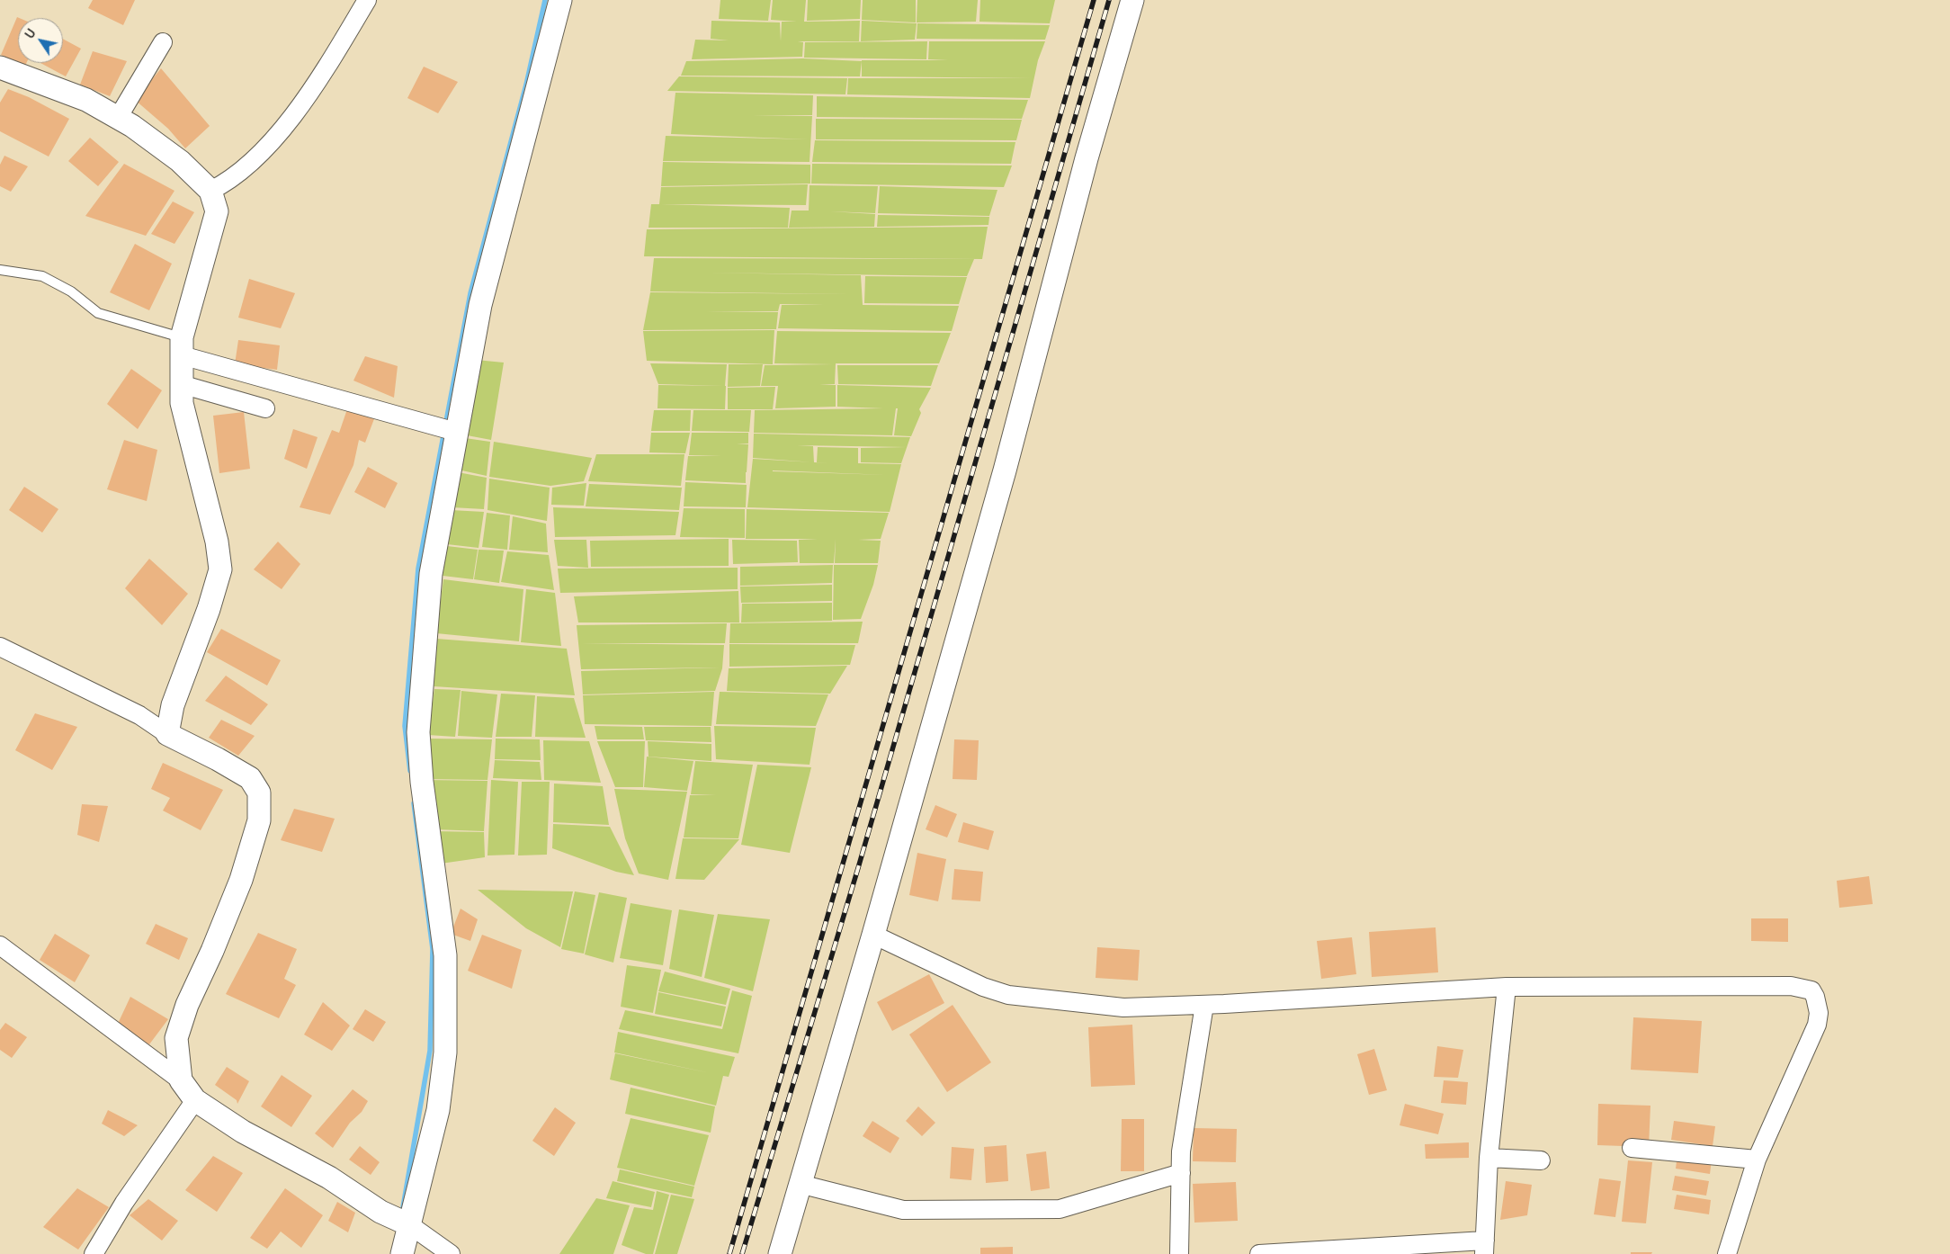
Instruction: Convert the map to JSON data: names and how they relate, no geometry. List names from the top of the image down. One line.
{"north":"top left"}
